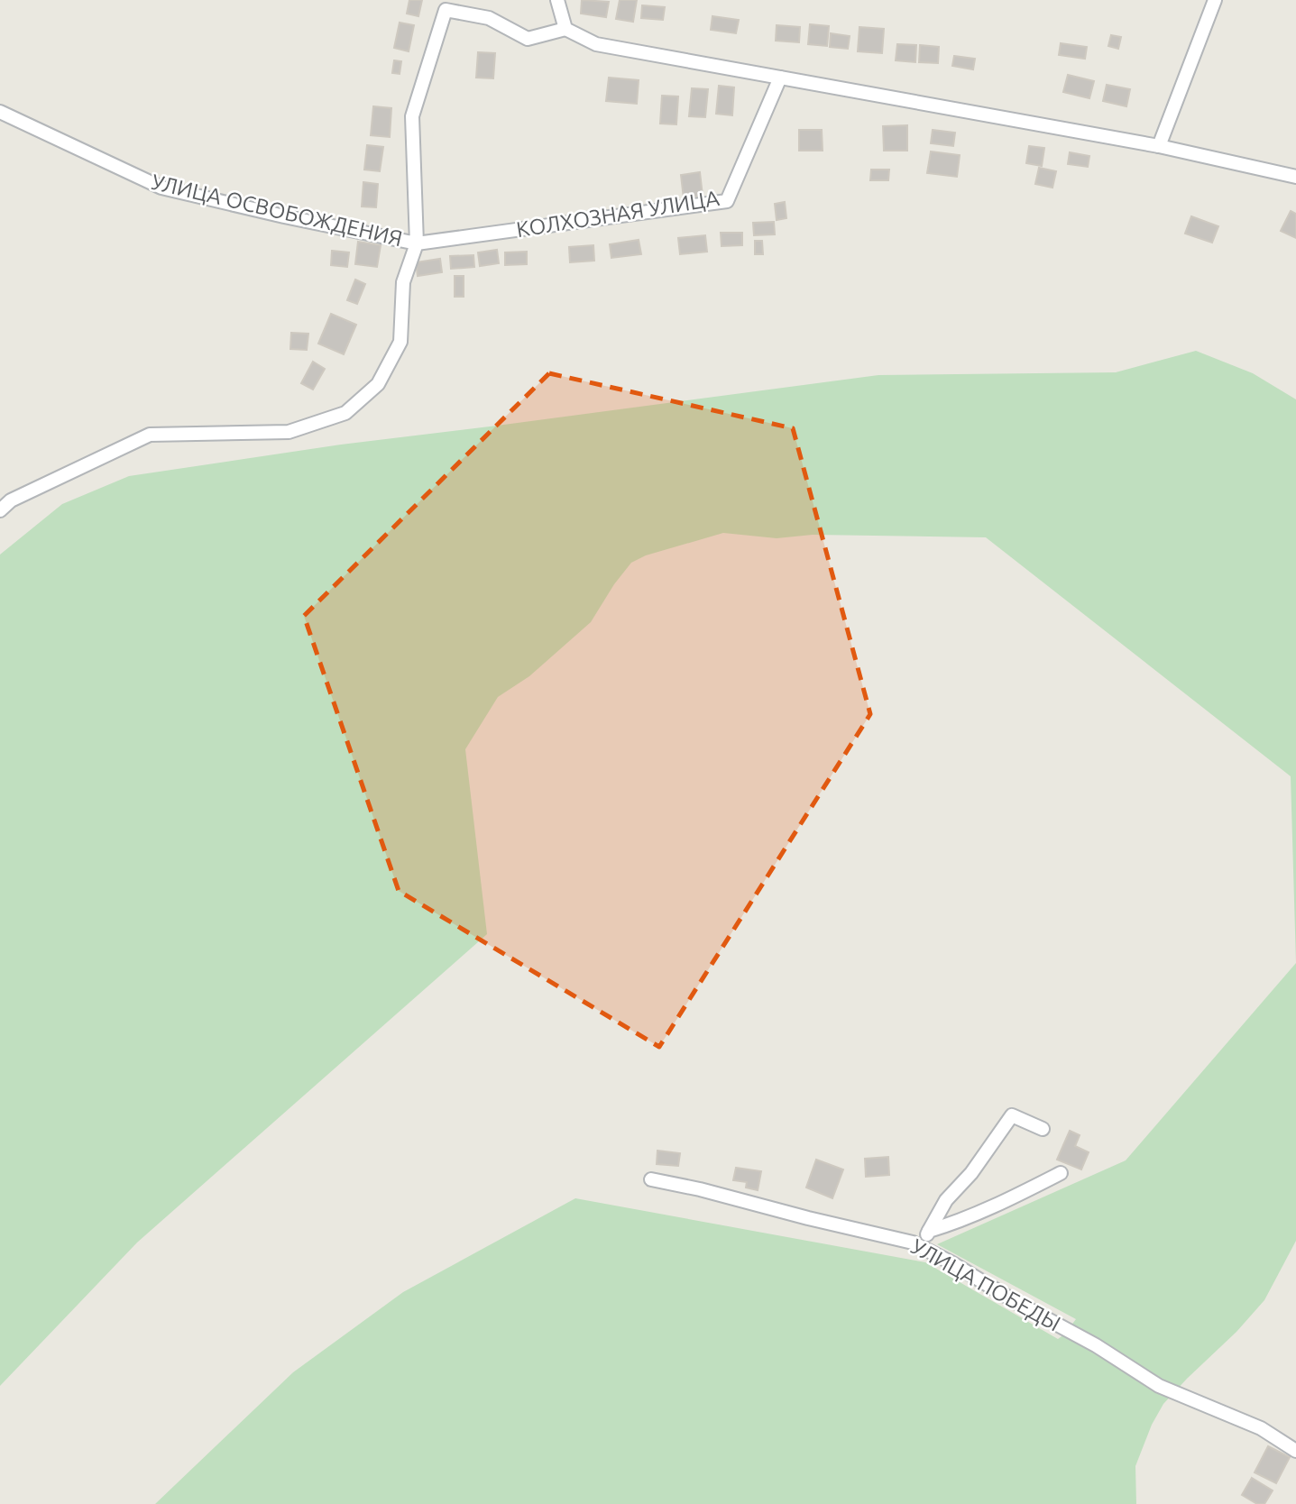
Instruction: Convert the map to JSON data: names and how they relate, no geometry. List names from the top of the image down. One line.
{"streets":{"street":["УЛИЦА ОСВОБОЖДЕНИЯ","КОЛХОЗНАЯ УЛИЦА","УЛИЦА ПОБЕДЫ"]},"crossings":[["УЛИЦА ОСВОБОЖДЕНИЯ","КОЛХОЗНАЯ УЛИЦА"]]}
